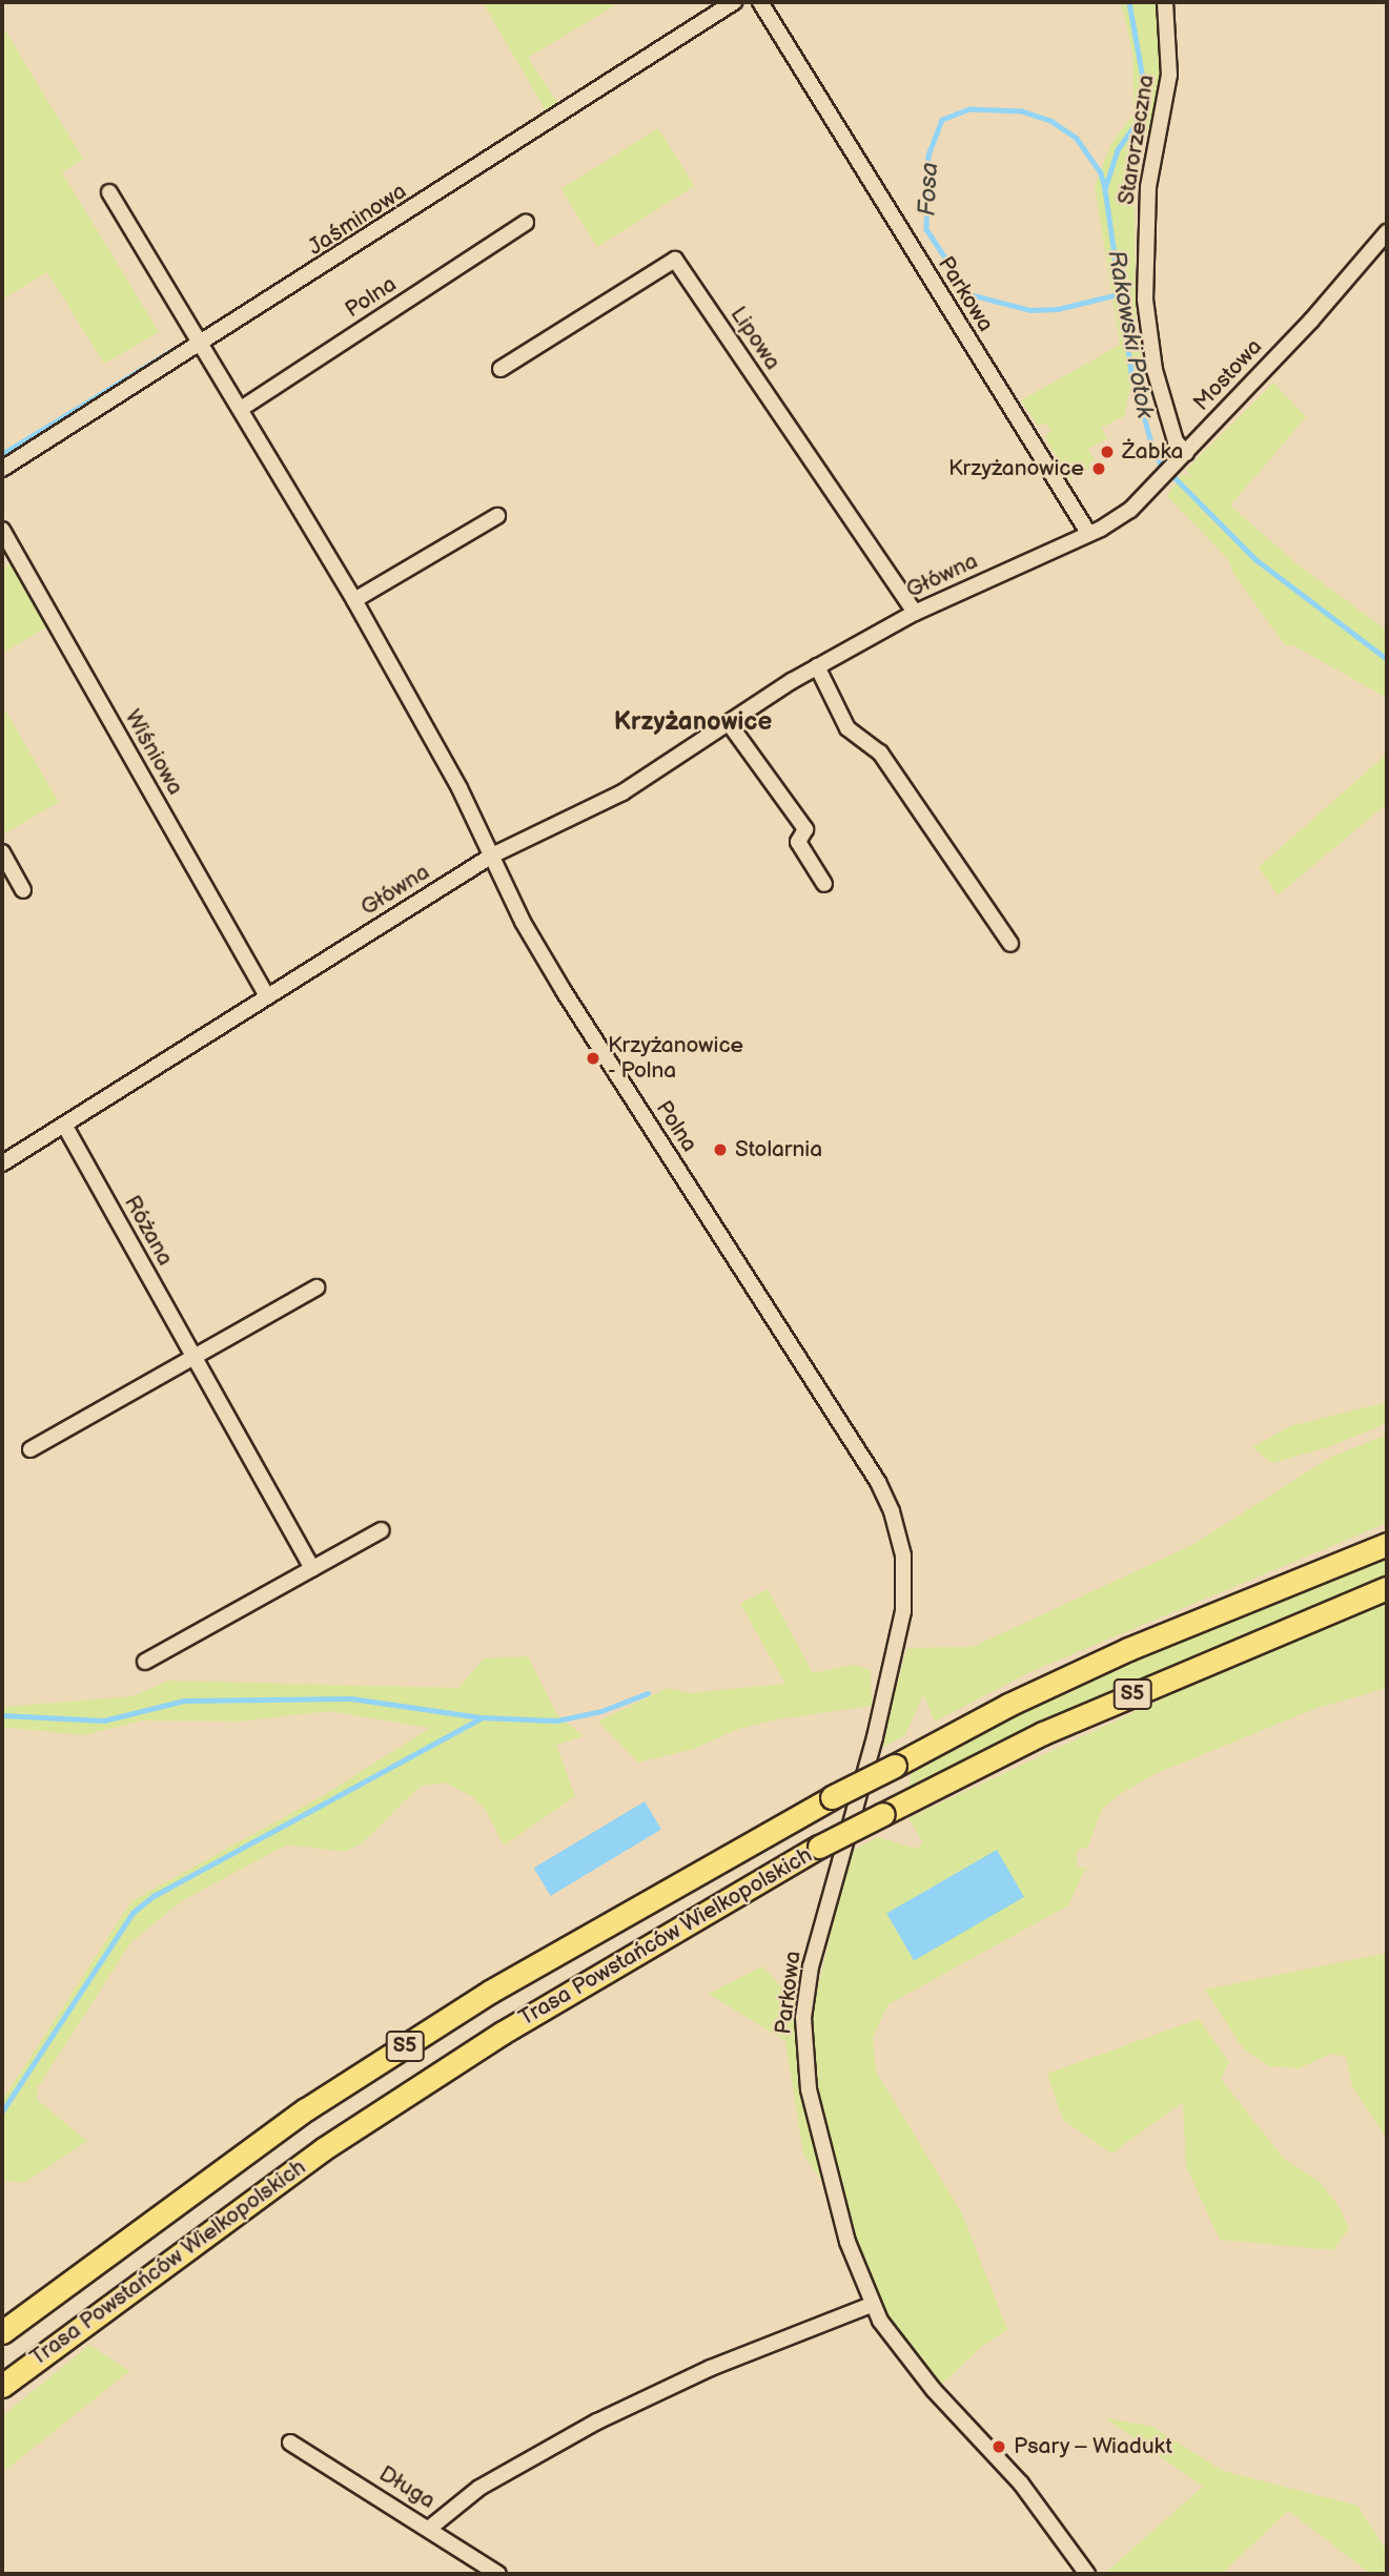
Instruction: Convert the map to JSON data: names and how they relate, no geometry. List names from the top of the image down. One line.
{"streets":{"highway":["S5","Trasa Powstańców Wielkopolskich"],"street":["Starorzeczna","Jaśminowa","Parkowa","Polna","Lipowa","Mostowa","Główna","Wiśniowa","Różana","Długa"]},"crossings":[["Starorzeczna","Mostowa"],["Jaśminowa","Polna"],["Parkowa","Polna"],["Parkowa","Mostowa"],["Parkowa","Główna"],["Polna","Główna"],["Lipowa","Główna"],["Mostowa","Główna"],["Główna","Wiśniowa"],["Główna","Różana"]],"districts":["Krzyżanowice"],"water":["Fosa","Rakowski Potok"],"places":["Żabka","Krzyżanowice","Krzyżanowice - Polna","Stolarnia","Psary – Wiadukt"]}
